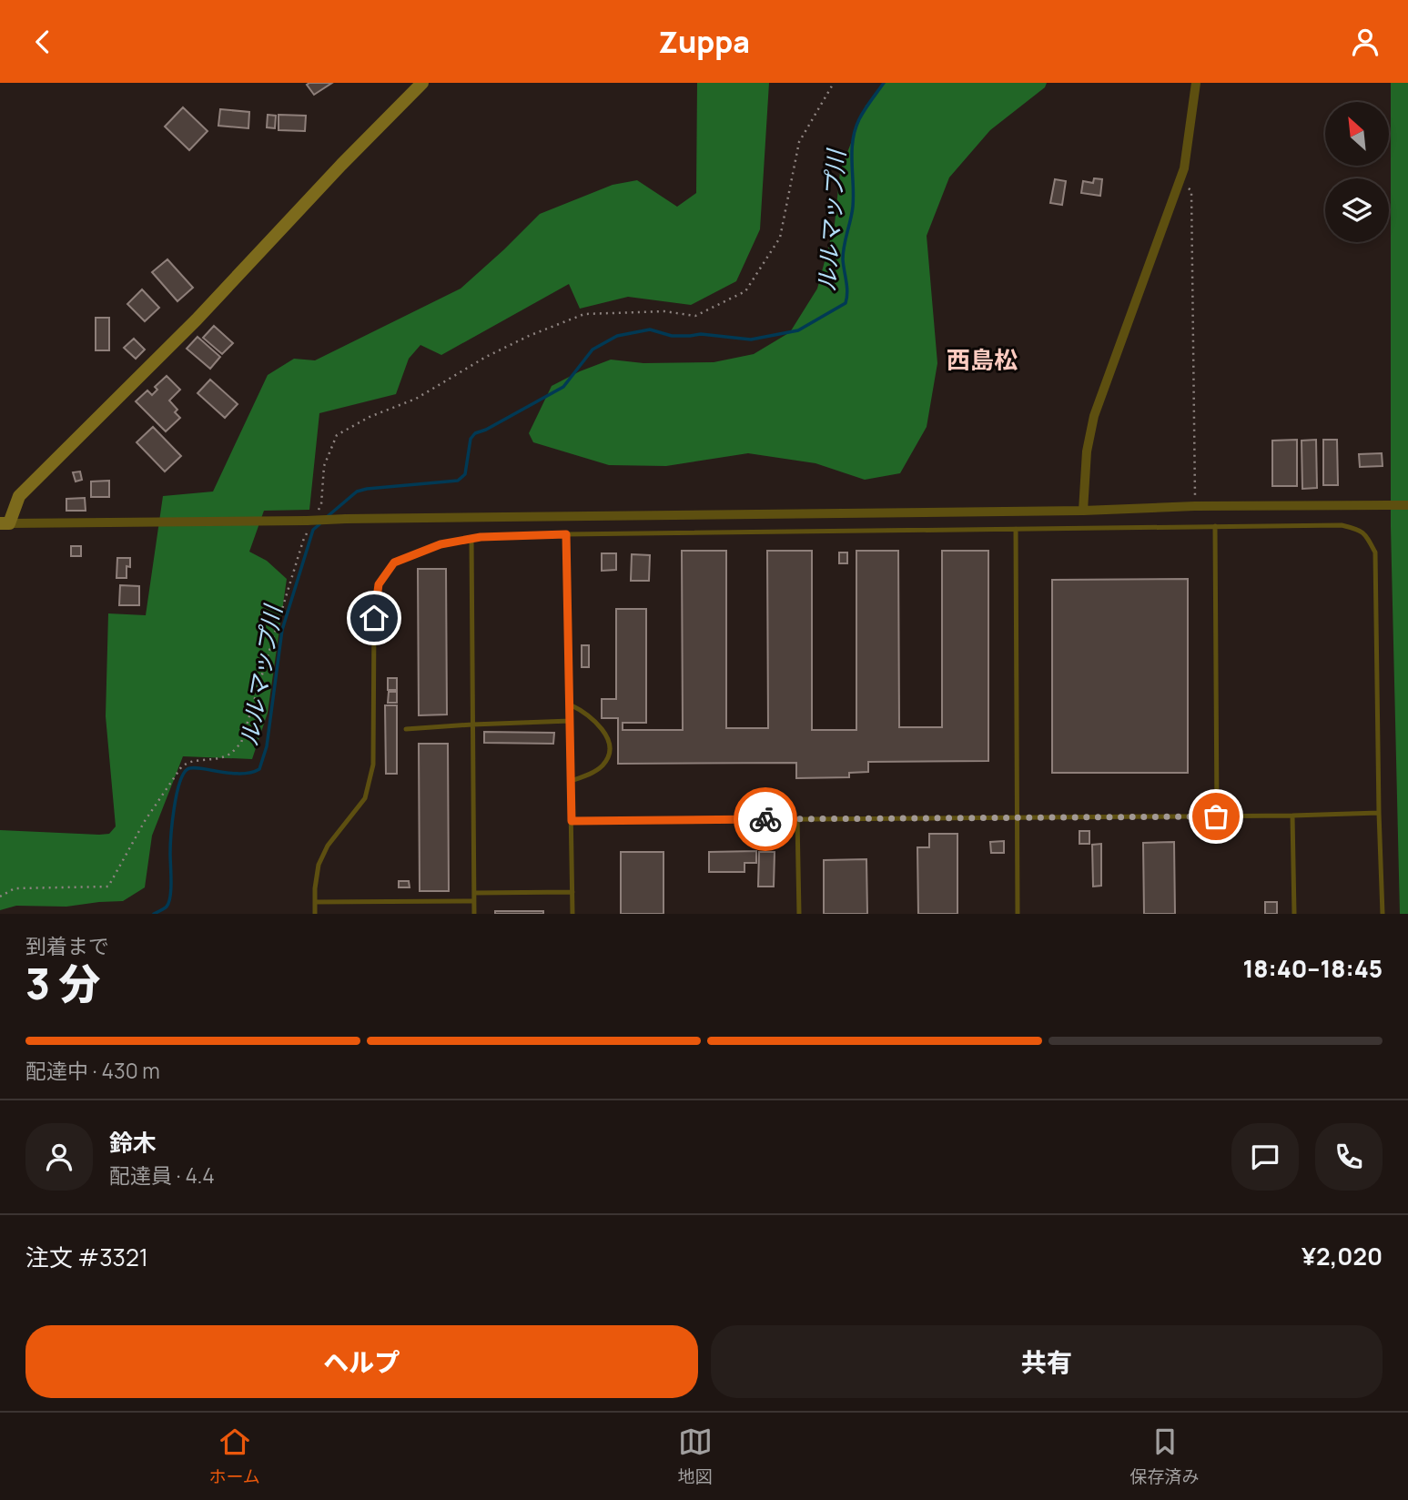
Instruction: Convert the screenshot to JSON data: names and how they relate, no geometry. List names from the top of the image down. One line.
{"districts":["西島松"],"water":["ルルマップ川"],"north":"top left","page":{"header":"Zuppa","heading":["3 分","到着まで","18:40–18:45"],"panel":["鈴木","配達員 · 4.4","注文 #3321","¥2,020"],"bar":"配達中 · 430 m","buttons":["ヘルプ","共有"],"tabs":["ホーム","地図","保存済み"]}}
